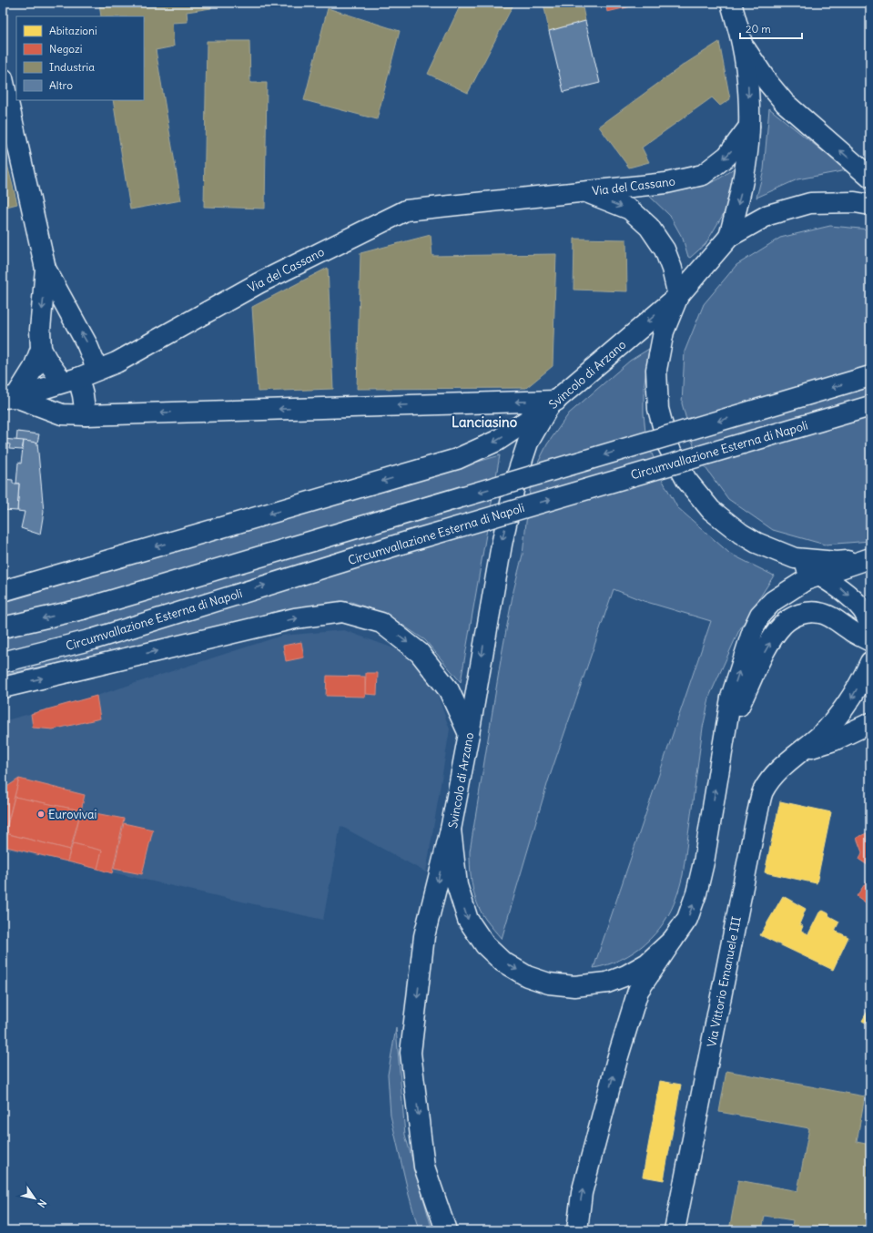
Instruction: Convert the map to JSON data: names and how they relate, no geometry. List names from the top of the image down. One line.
{"streets":{"main road":["Via del Cassano","Svincolo di Arzano","Circumvallazione Esterna di Napoli","Via Vittorio Emanuele III"]},"crossings":[["Via del Cassano","Svincolo di Arzano"]],"districts":["Lanciasino"],"places":["Eurovivai"],"legend":["Abitazioni","Negozi","Industria","Altro"],"scale_bar":"20 m","north":"bottom right"}
